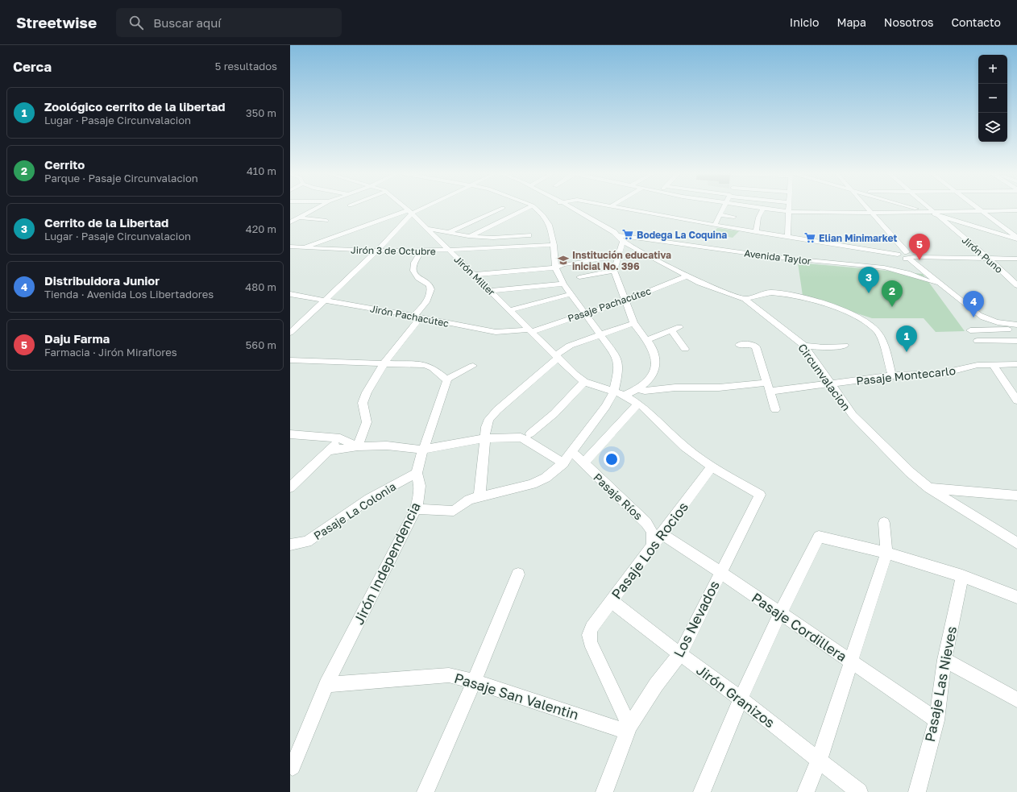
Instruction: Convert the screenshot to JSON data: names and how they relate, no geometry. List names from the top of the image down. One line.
{"streets":{"street":["Jirón 3 de Octubre","Jirón Puno","Avenida Taylor","Jirón Miller","Pasaje Pachacútec","Jirón Pachacútec","Pasaje Montecarlo","Circunvalacion","Pasaje Ríos","Pasaje La Colonia","Pasaje Los Rocios","Jirón Independencia","Los Nevados","Pasaje Cordillera","Pasaje Las Nieves","Pasaje San Valentin","Jirón Granizos"]},"crossings":[["Jirón 3 de Octubre","Jirón Miller"],["Avenida Taylor","Circunvalacion"],["Jirón Miller","Pasaje Pachacútec"],["Jirón Miller","Jirón Pachacútec"],["Jirón Miller","Pasaje Los Rocios"],["Jirón Miller","Los Nevados"],["Pasaje Pachacútec","Jirón Pachacútec"],["Pasaje Pachacútec","Circunvalacion"],["Pasaje Montecarlo","Circunvalacion"],["Pasaje Ríos","Pasaje Los Rocios"],["Pasaje La Colonia","Jirón Independencia"],["Pasaje Los Rocios","Los Nevados"],["Pasaje Los Rocios","Pasaje Cordillera"],["Pasaje Los Rocios","Pasaje San Valentin"],["Pasaje Los Rocios","Jirón Granizos"],["Jirón Independencia","Pasaje San Valentin"],["Los Nevados","Pasaje Cordillera"],["Los Nevados","Pasaje San Valentin"],["Los Nevados","Jirón Granizos"],["Pasaje Cordillera","Pasaje Las Nieves"]],"places":{"supermarket":["Bodega La Coquina","Elian Minimarket"],"school or university":["Institución educativa inicial No. 396"]},"page":{"header":"Streetwise","search":"Buscar aquí","nav":["Inicio","Mapa","Nosotros","Contacto"],"heading":["Cerca","5 resultados"],"map_buttons":["+","−"],"list":[{"mark":"1","name":"Zoológico cerrito de la libertad","note":"Lugar · Pasaje Circunvalacion","value":"350 m"},{"mark":"2","name":"Cerrito","note":"Parque · Pasaje Circunvalacion","value":"410 m"},{"mark":"3","name":"Cerrito de la Libertad","note":"Lugar · Pasaje Circunvalacion","value":"420 m"},{"mark":"4","name":"Distribuidora Junior","note":"Tienda · Avenida Los Libertadores","value":"480 m"},{"mark":"5","name":"Daju Farma","note":"Farmacia · Jirón Miraflores","value":"560 m"}],"pins":["5","3","2","4","1"]}}
